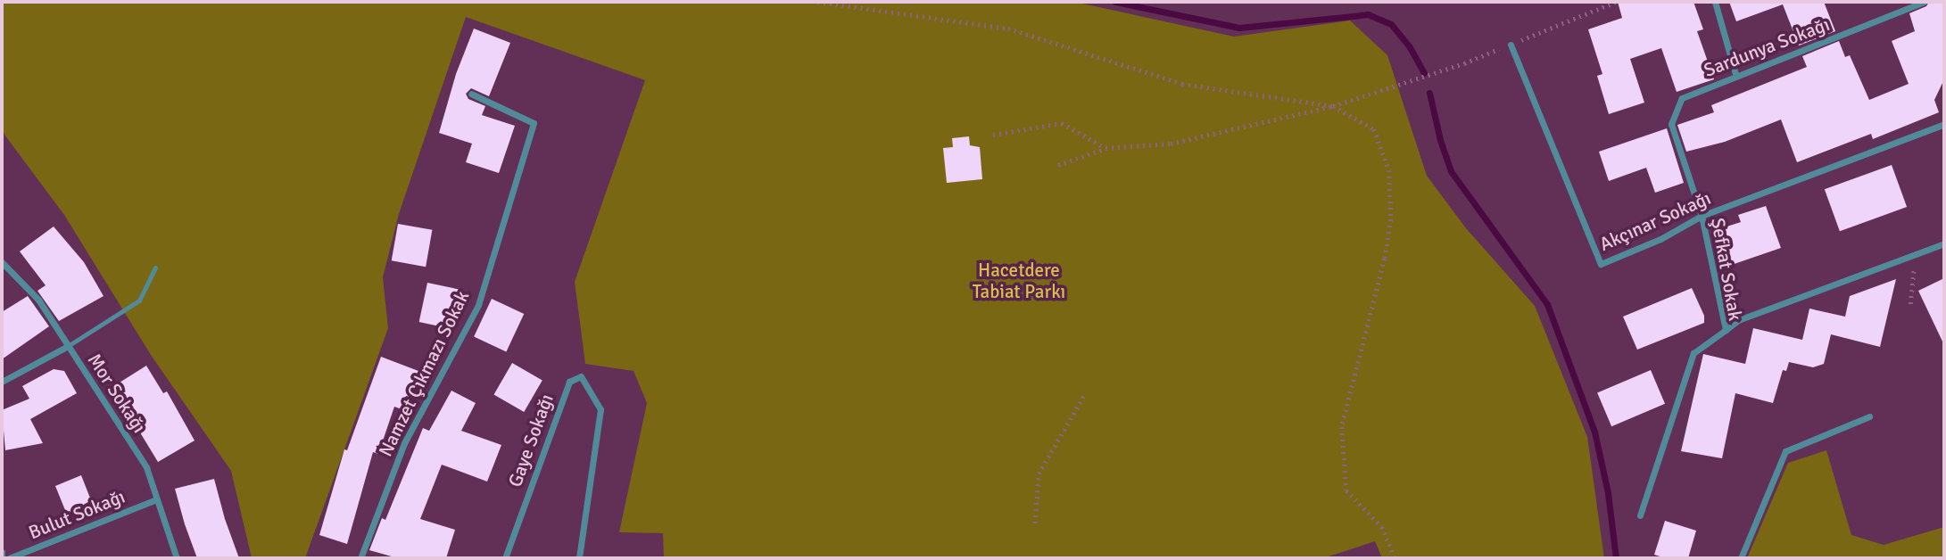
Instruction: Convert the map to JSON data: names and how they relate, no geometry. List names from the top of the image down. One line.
{"streets":{"street":["Sardunya Sokağı","Akçınar Sokağı","Şefkat Sokak","Namzet Çıkmazı Sokak","Mor Sokağı","Gaye Sokağı","Bulut Sokağı"]},"crossings":[["Sardunya Sokağı","Şefkat Sokak"],["Akçınar Sokağı","Şefkat Sokak"],["Mor Sokağı","Bulut Sokağı"]],"parks":["Hacetdere Tabiat Parkı"]}
